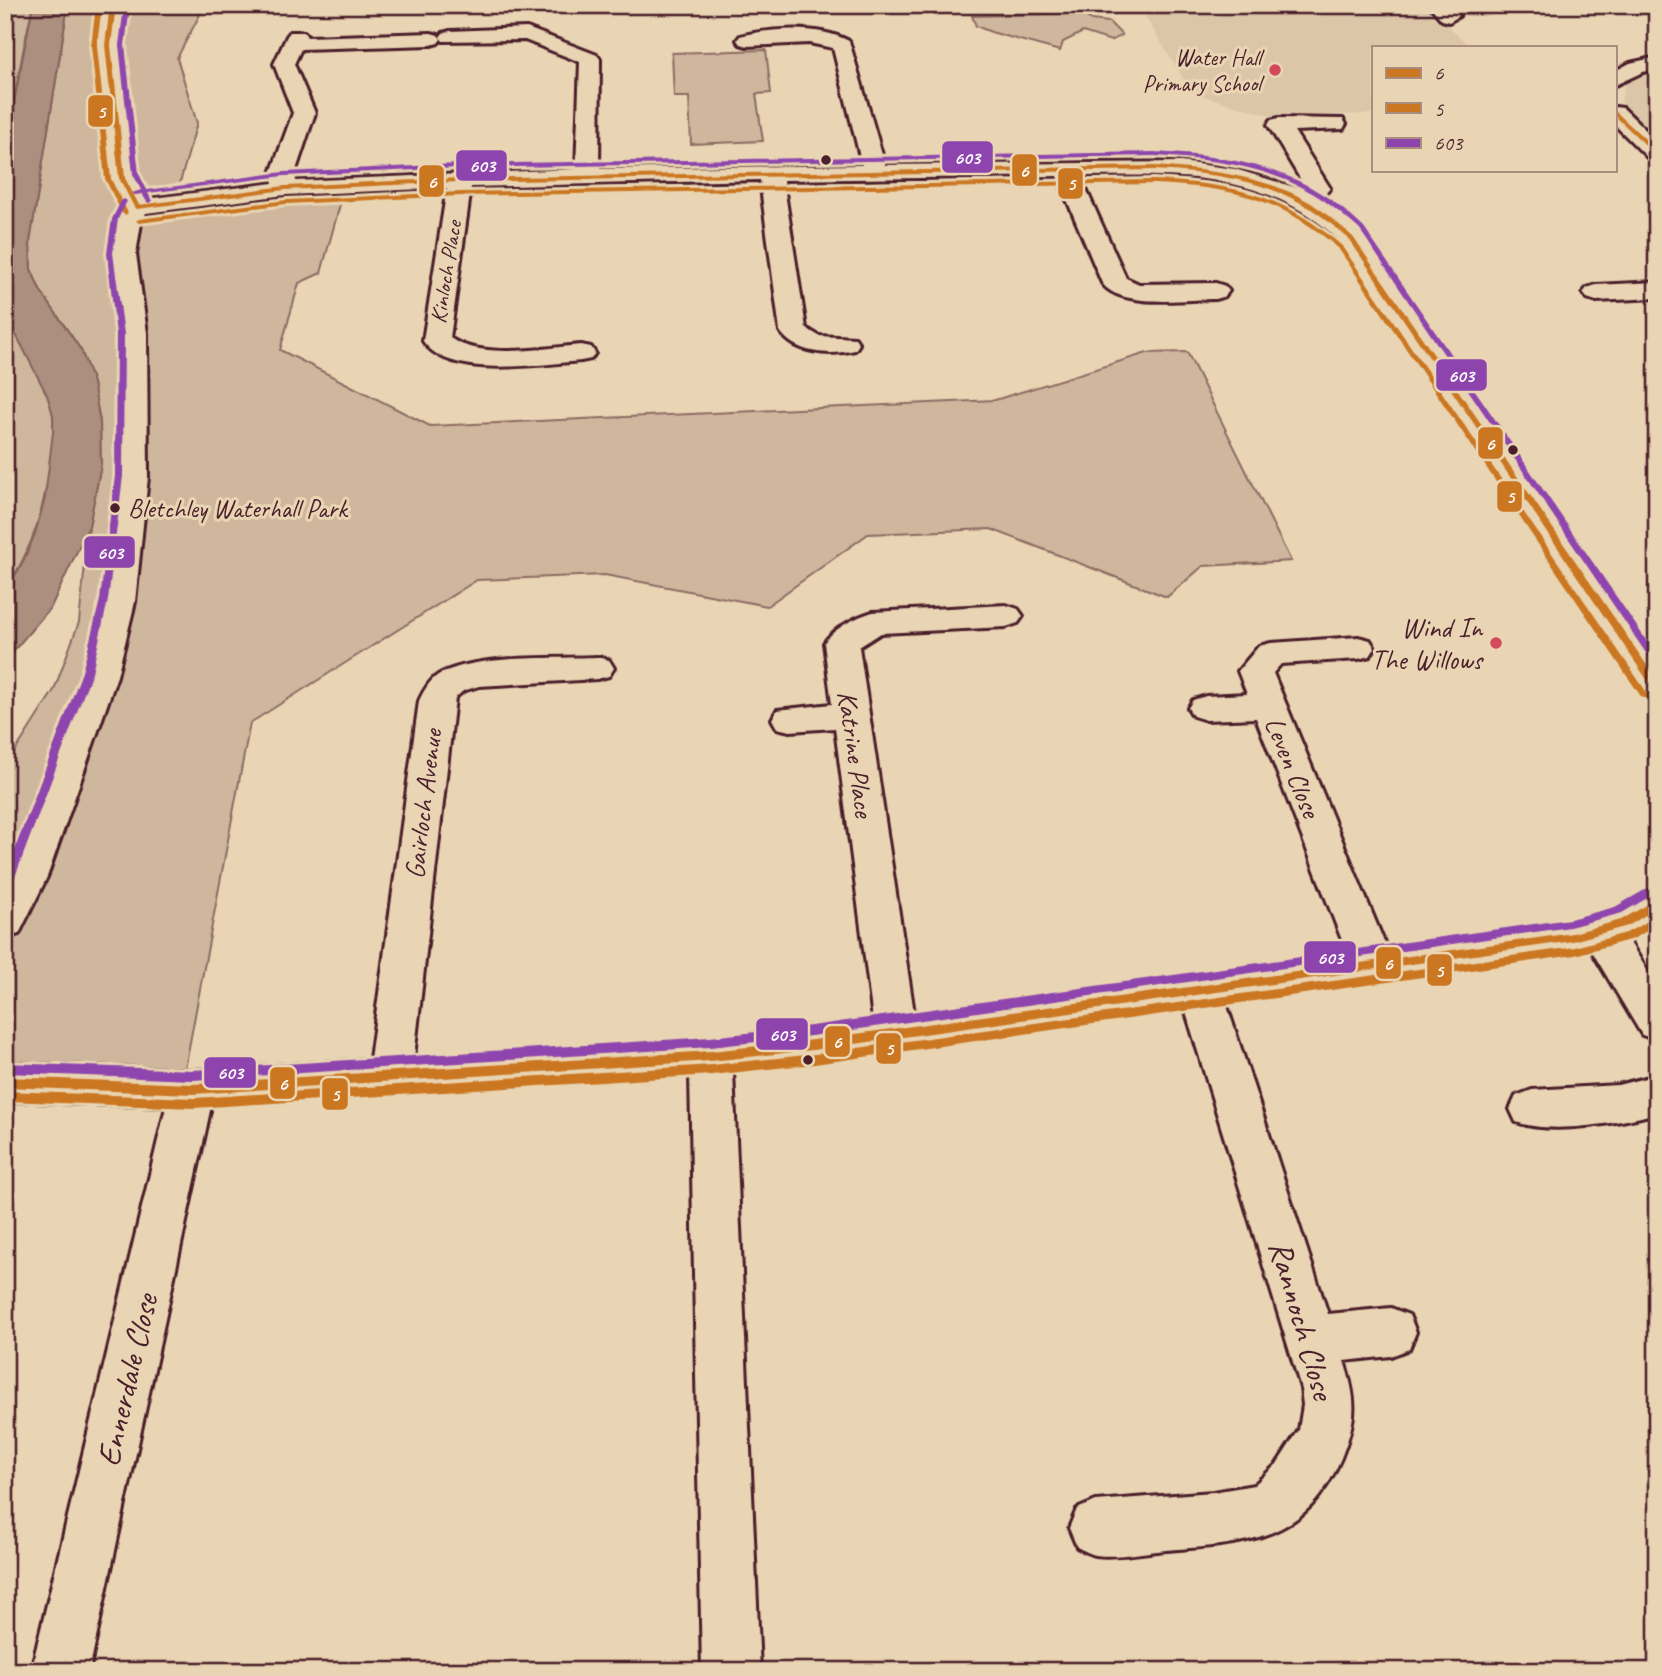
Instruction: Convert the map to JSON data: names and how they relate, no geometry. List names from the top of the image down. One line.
{"streets":{"street":["Kinloch Place","Katrine Place","Leven Close","Gairloch Avenue","Rannoch Close","Ennerdale Close"]},"places":["Water Hall Primary School","Bletchley Waterhall Park","Wind In The Willows"],"lines":["transit line 6","transit line 5","transit line 603"],"legend":["6","5","603"]}
